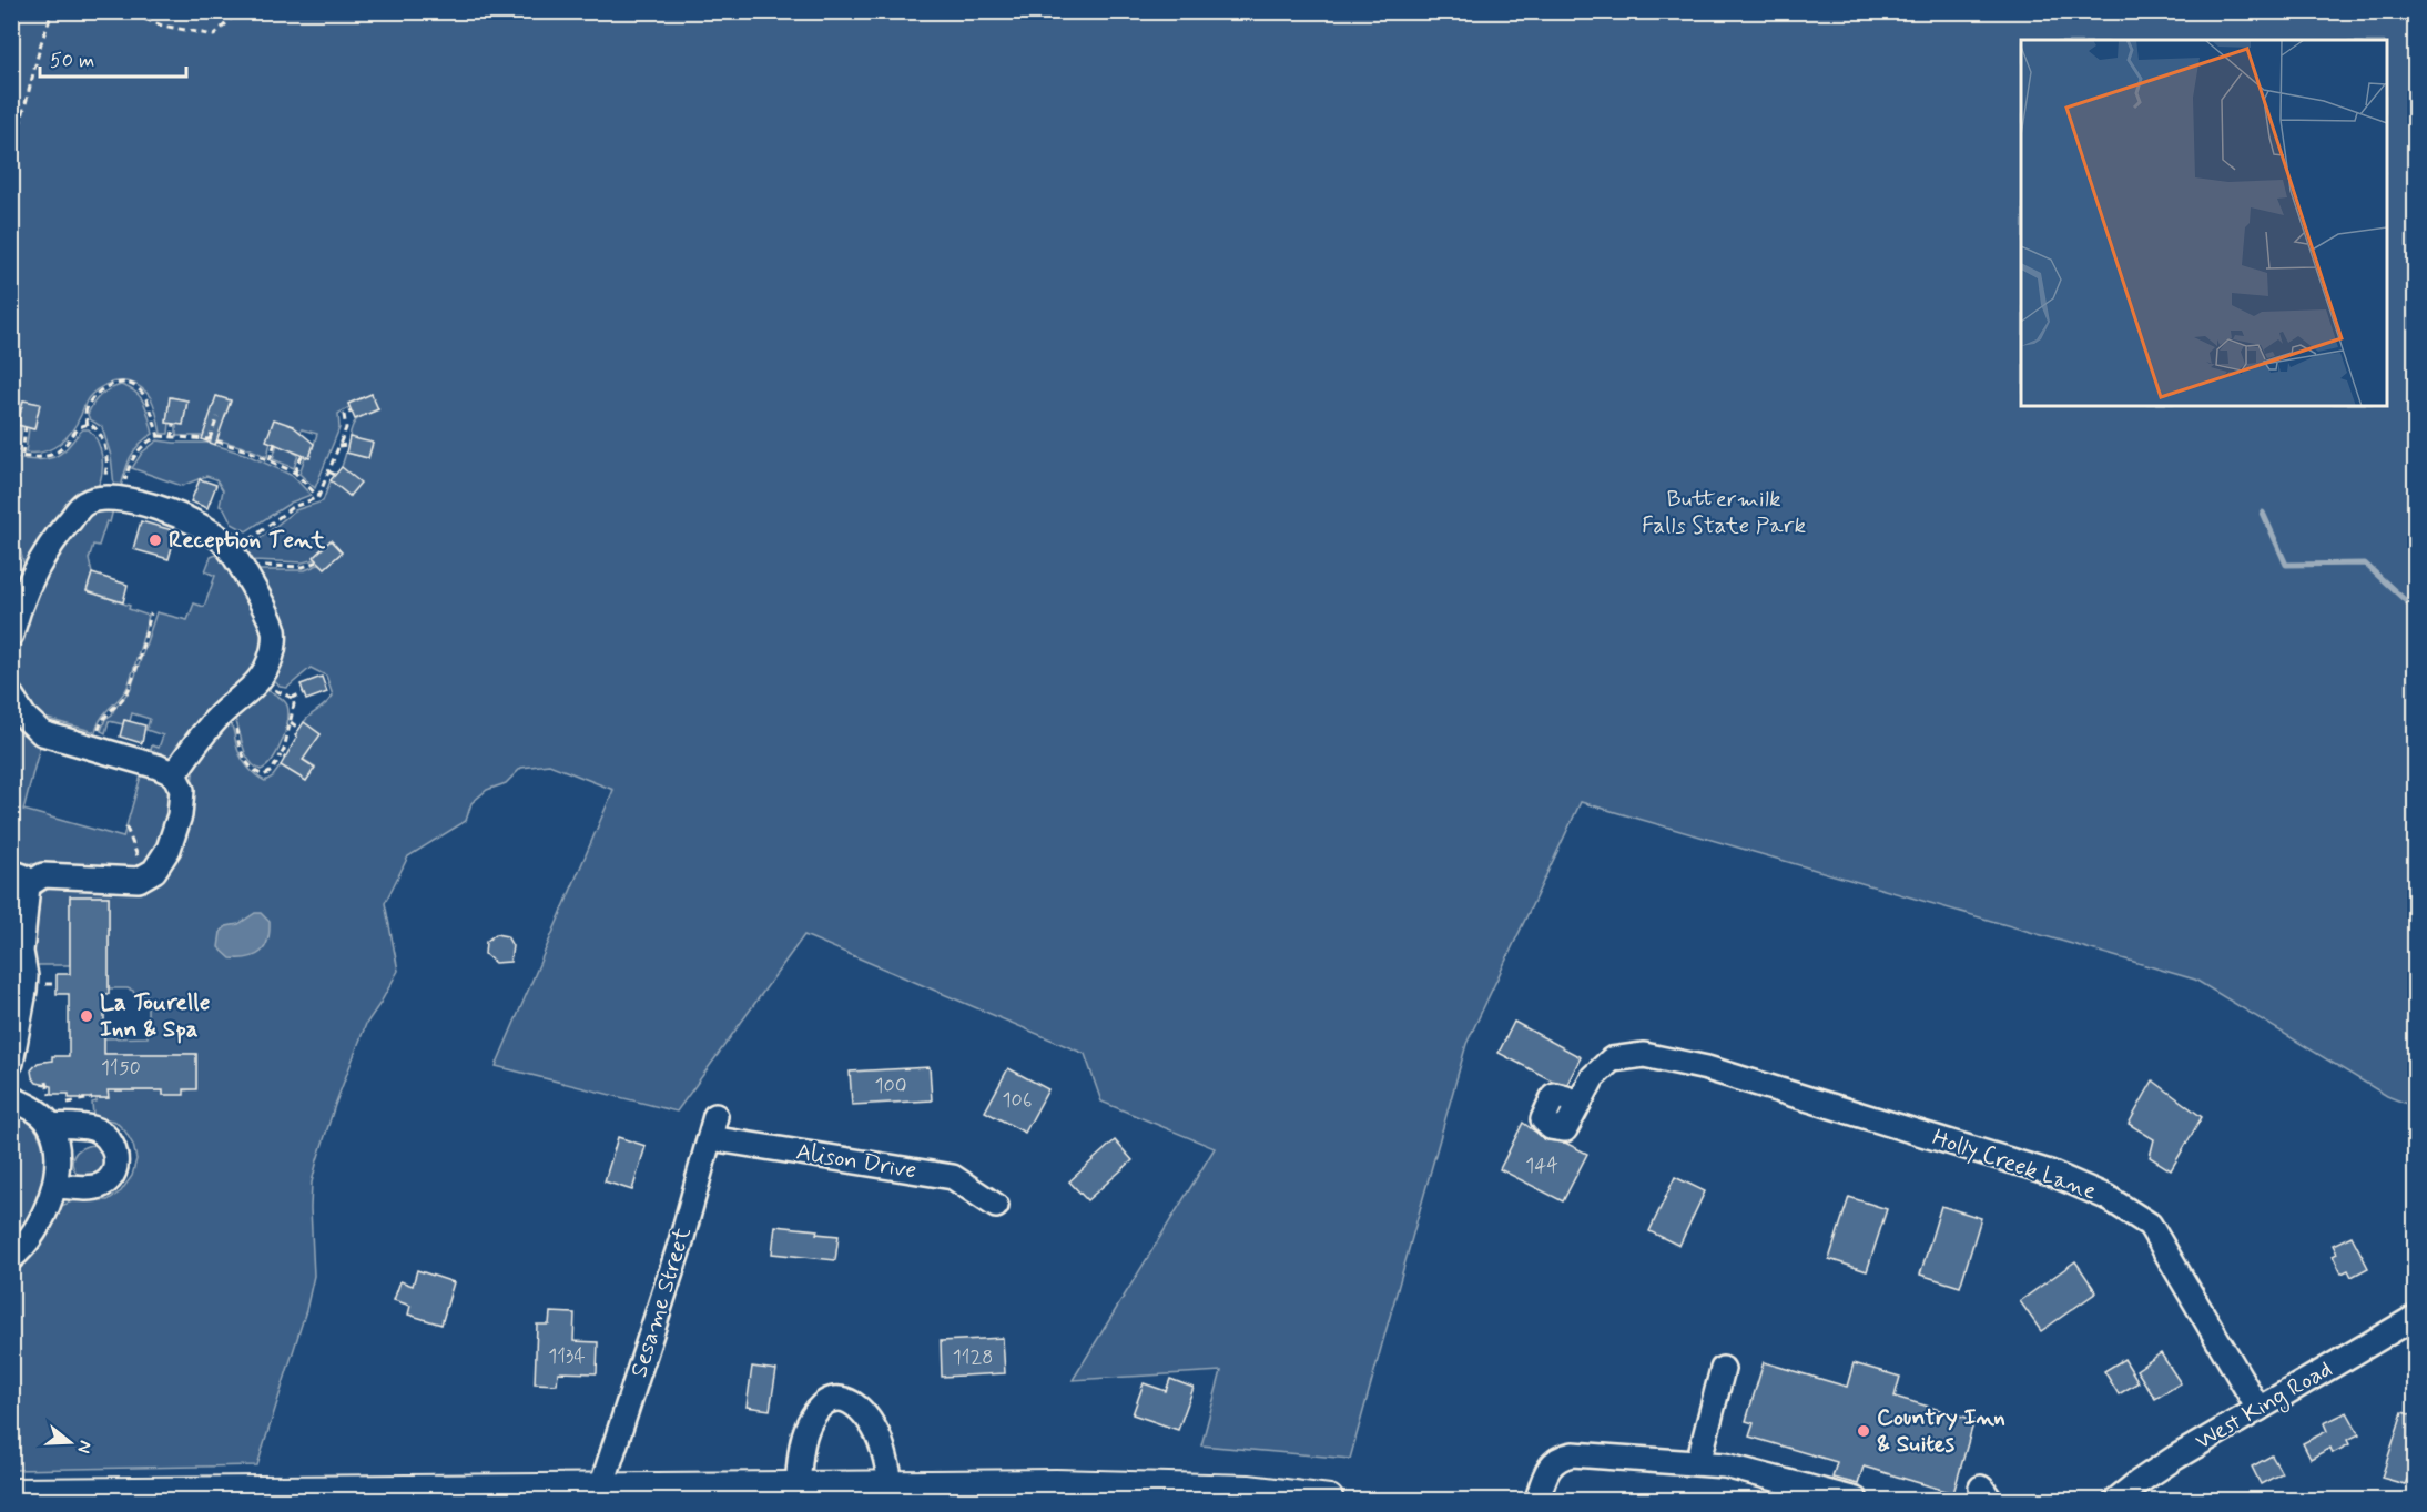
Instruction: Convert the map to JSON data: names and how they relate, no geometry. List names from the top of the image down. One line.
{"streets":{"street":["Alison Drive","Holly Creek Lane","Sesame Street","West King Road"]},"crossings":[["Alison Drive","Sesame Street"],["Holly Creek Lane","West King Road"]],"parks":["Buttermilk Falls State Park"],"places":["Reception Tent","La Tourelle Inn & Spa","Country Inn & Suites"],"house_numbers":["1150","100","106","144","1134","1128"],"scale_bar":"50 m","north":"right"}
